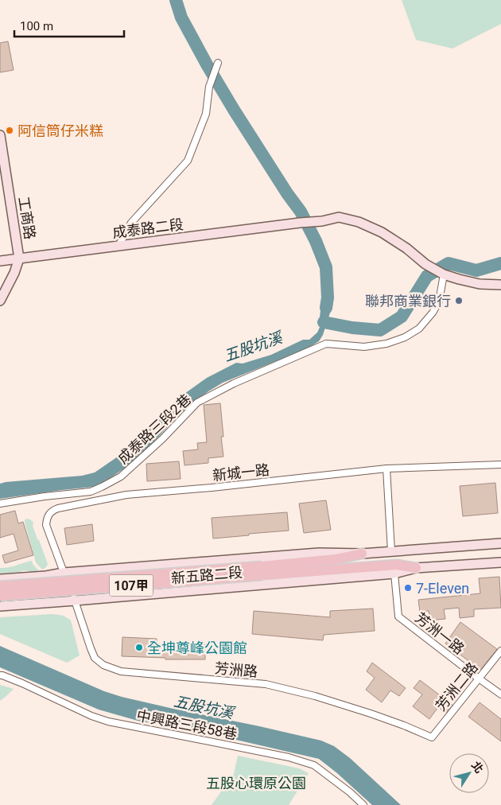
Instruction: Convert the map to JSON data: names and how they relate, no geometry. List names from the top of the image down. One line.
{"streets":{"main road":["工商路","成泰路二段","新五路二段","107甲"],"street":["成泰路三段2巷","新城一路","芳洲一路","芳洲路","芳洲二路","中興路三段58巷"]},"crossings":[["工商路","成泰路二段"],["成泰路二段","成泰路三段2巷"],["新城一路","新五路二段"],["新城一路","芳洲路"],["新五路二段","芳洲一路"],["新五路二段","芳洲路"],["芳洲一路","芳洲二路"],["芳洲路","芳洲二路"]],"water":["五股坑溪"],"parks":["五股心環原公園"],"places":["阿信筒仔米糕","聯邦商業銀行","7-Eleven","全坤尊峰公園館"],"scale_bar":"100 m","north":"top right"}
